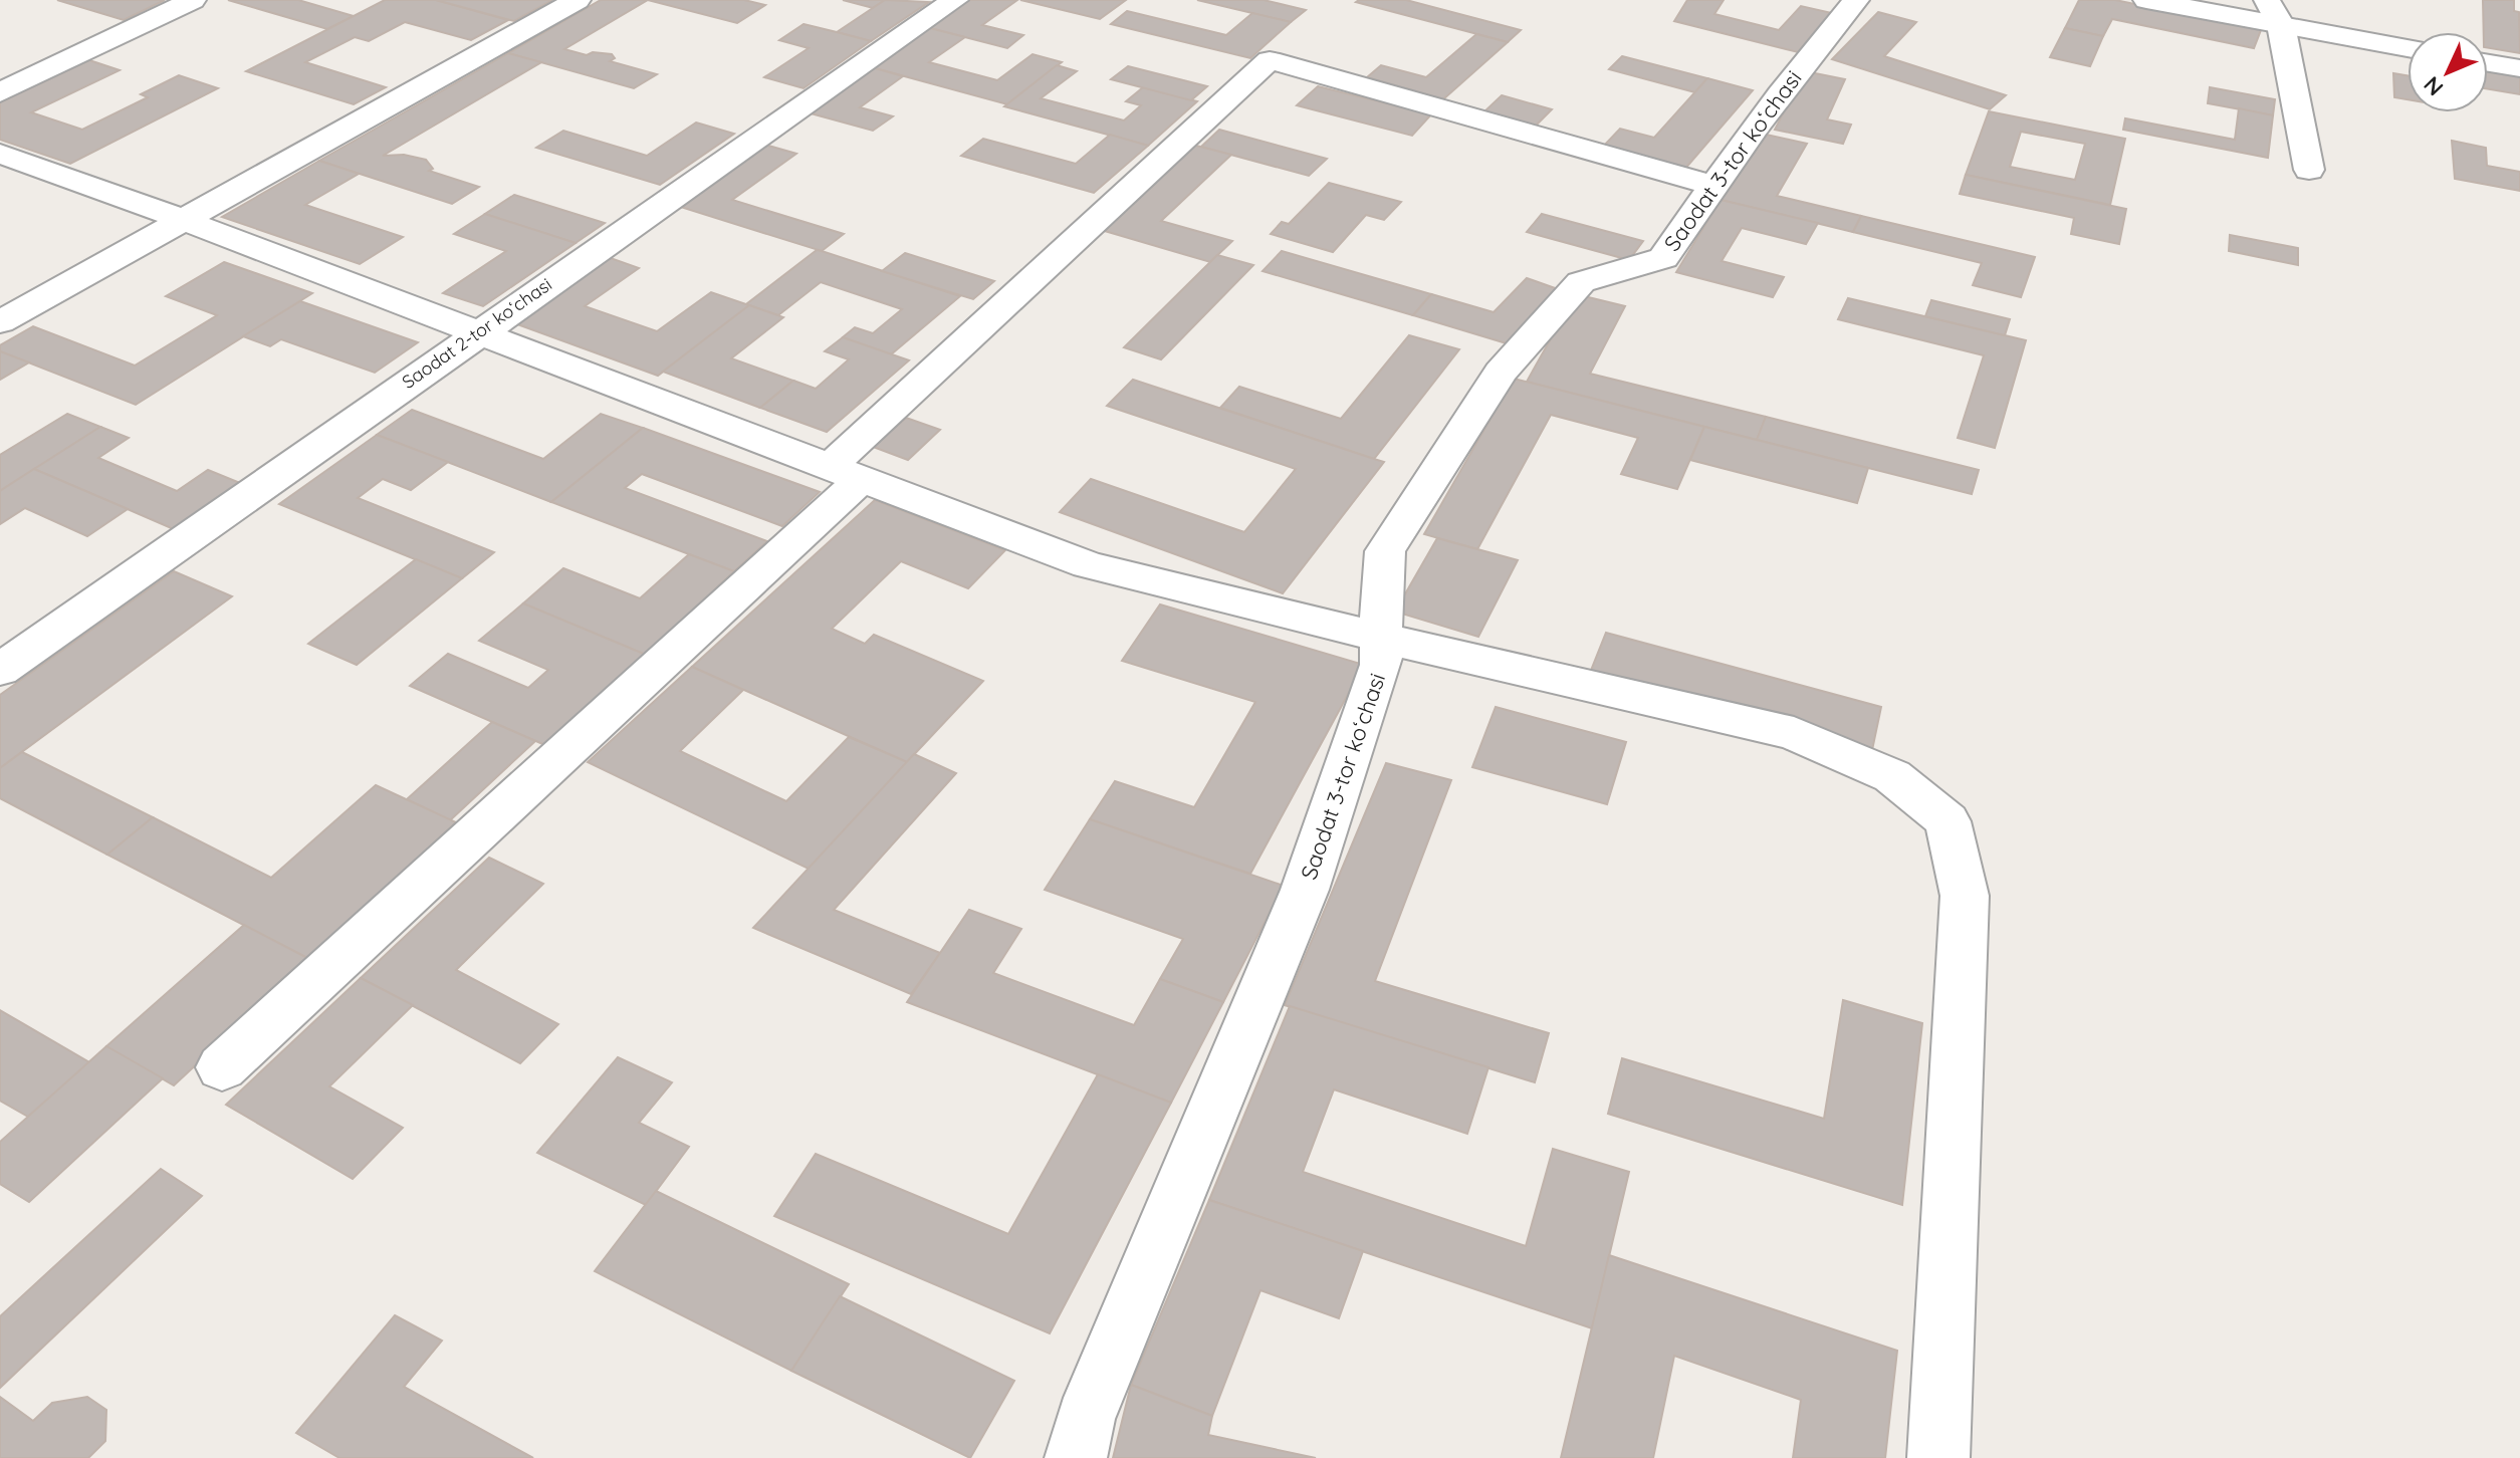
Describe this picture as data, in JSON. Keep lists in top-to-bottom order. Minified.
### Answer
{"streets":{"street":["Saodat 3-tor koʻchasi","Saodat 2-tor koʻchasi"]},"north":"bottom left"}
